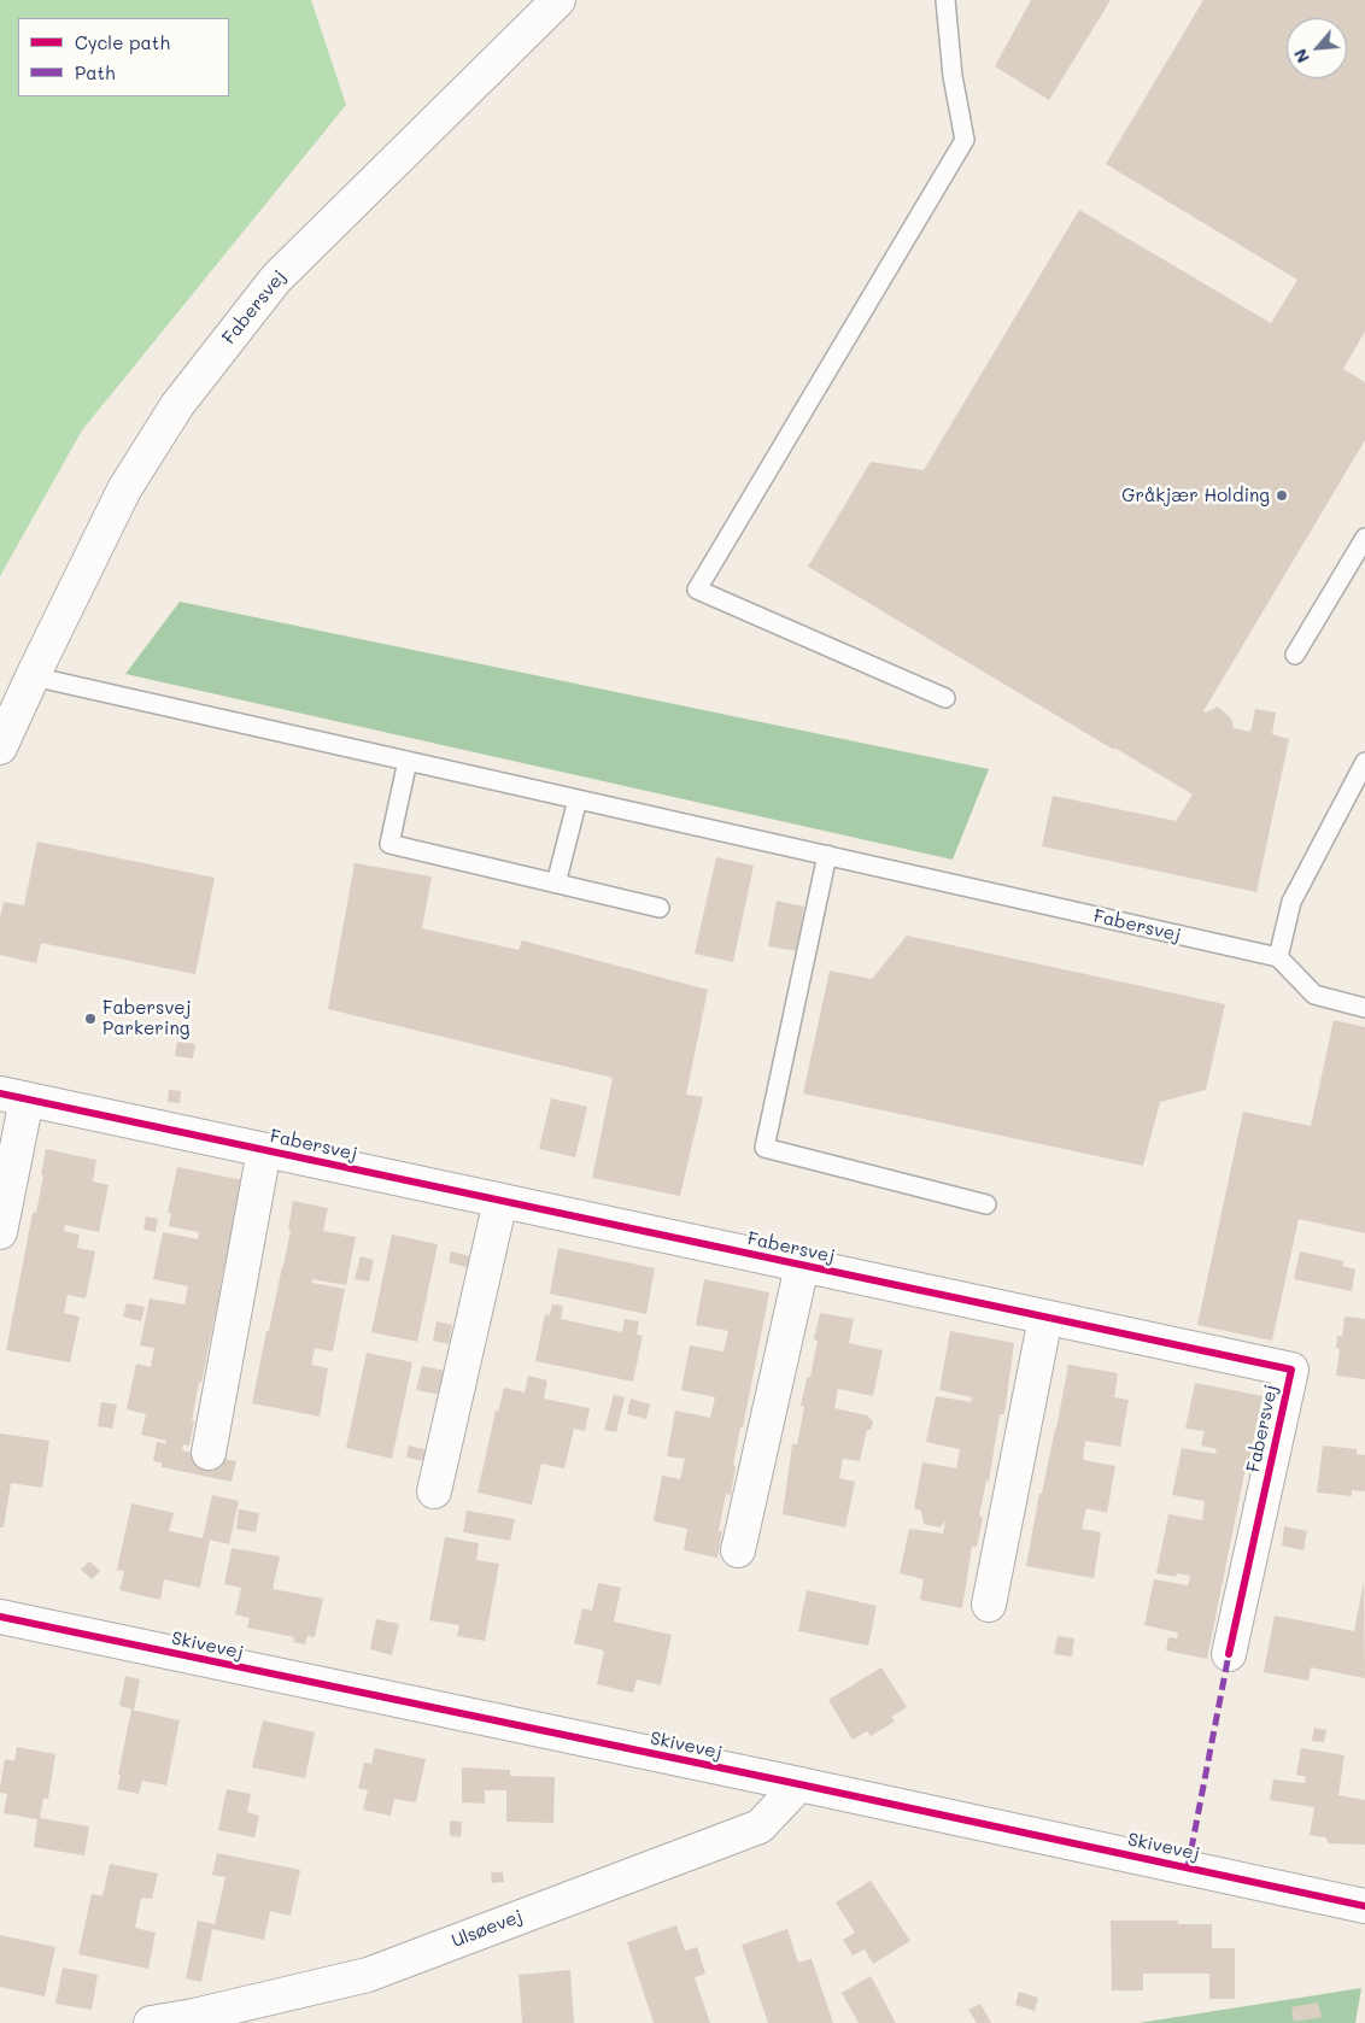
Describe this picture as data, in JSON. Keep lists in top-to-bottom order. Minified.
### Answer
{"streets":{"street":["Fabersvej","Skivevej","Ulsøevej"]},"crossings":[["Skivevej","Ulsøevej"]],"places":["Gråkjær Holding","Fabersvej Parkering"],"legend":["Cycle path","Path"],"north":"bottom left"}
